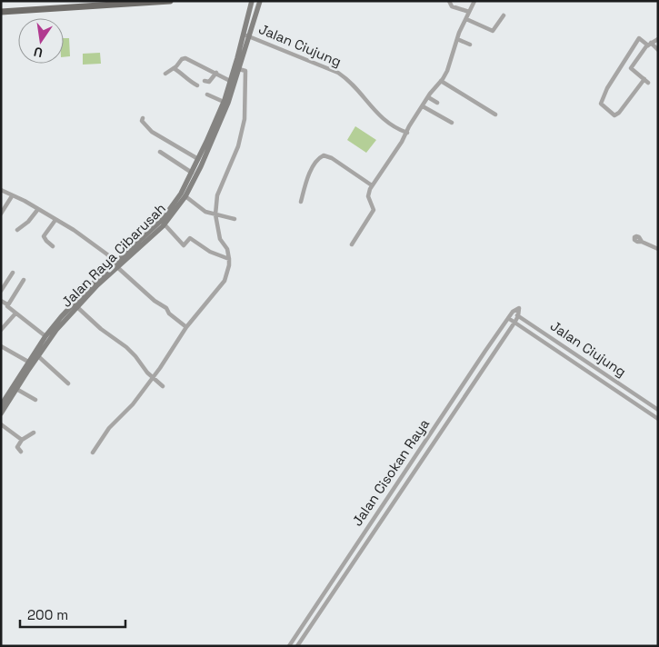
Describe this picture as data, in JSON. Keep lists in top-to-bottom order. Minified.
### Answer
{"streets":{"street":["Jalan Ciujung","Jalan Raya Cibarusah","Jalan Cisokan Raya"]},"crossings":[["Jalan Ciujung","Jalan Raya Cibarusah"],["Jalan Ciujung","Jalan Cisokan Raya"]],"scale_bar":"200 m","north":"bottom"}
